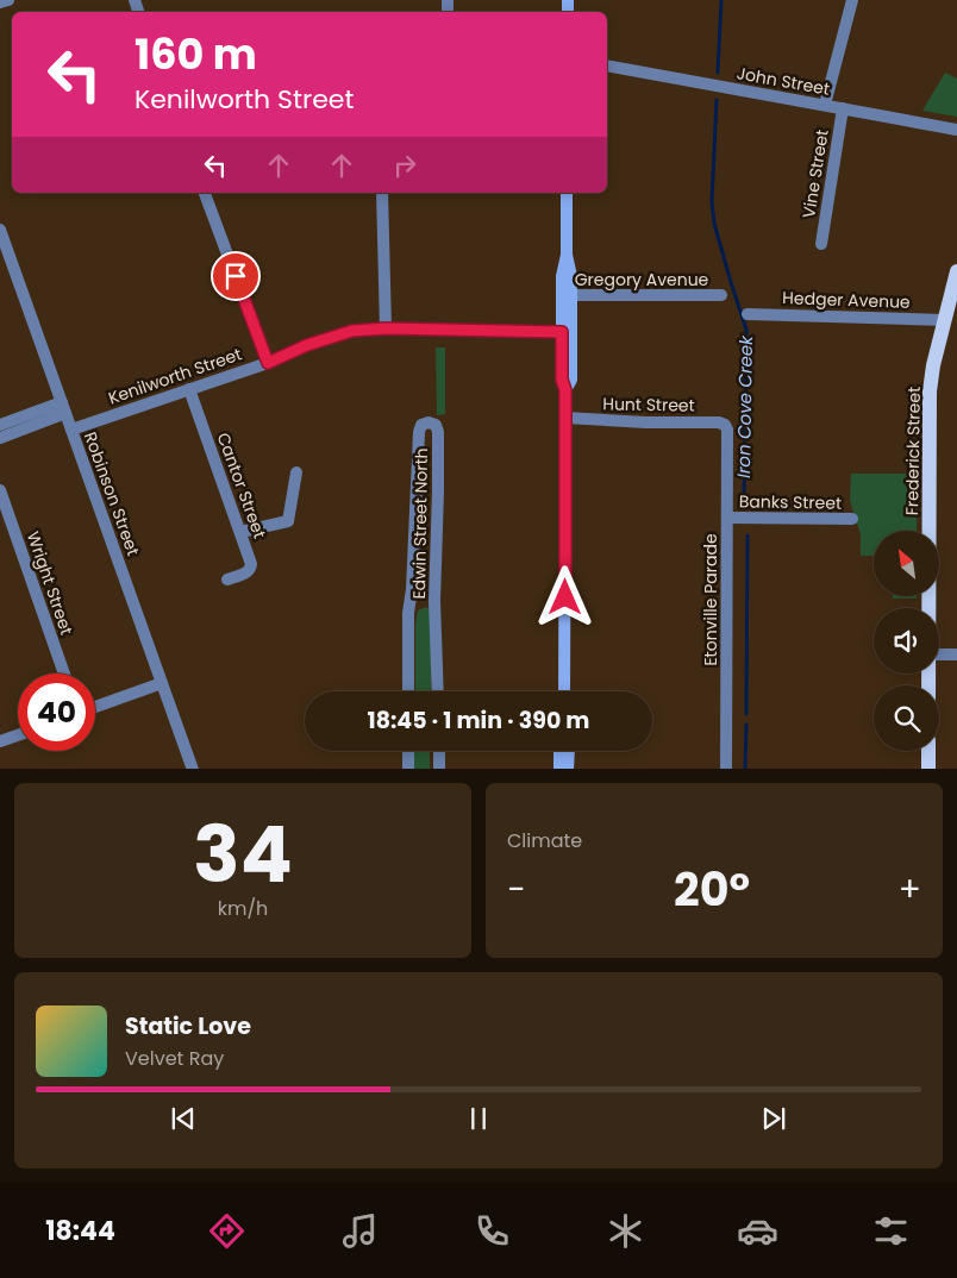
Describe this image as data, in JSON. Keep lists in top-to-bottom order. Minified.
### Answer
{"streets":{"main road":["Frederick Street"],"street":["John Street","Vine Street","Gregory Avenue","Hedger Avenue","Kenilworth Street","Hunt Street","Cantor Street","Robinson Street","Banks Street","Edwin Street North","Wright Street","Etonville Parade"]},"crossings":[["John Street","Vine Street"],["Hedger Avenue","Frederick Street"],["Kenilworth Street","Cantor Street"],["Kenilworth Street","Robinson Street"],["Hunt Street","Etonville Parade"],["Banks Street","Etonville Parade"]],"water":["Iron Cove Creek"],"north":"top left","page":{"turn":["160 m","Kenilworth Street"],"limit":"40","trip":"18:45 · 1 min · 390 m","tile":[["34","km/h"],"Climate"],"heat":["−","20°","+"],"song":["Static Love","Velvet Ray"],"tabs":"18:44"}}
